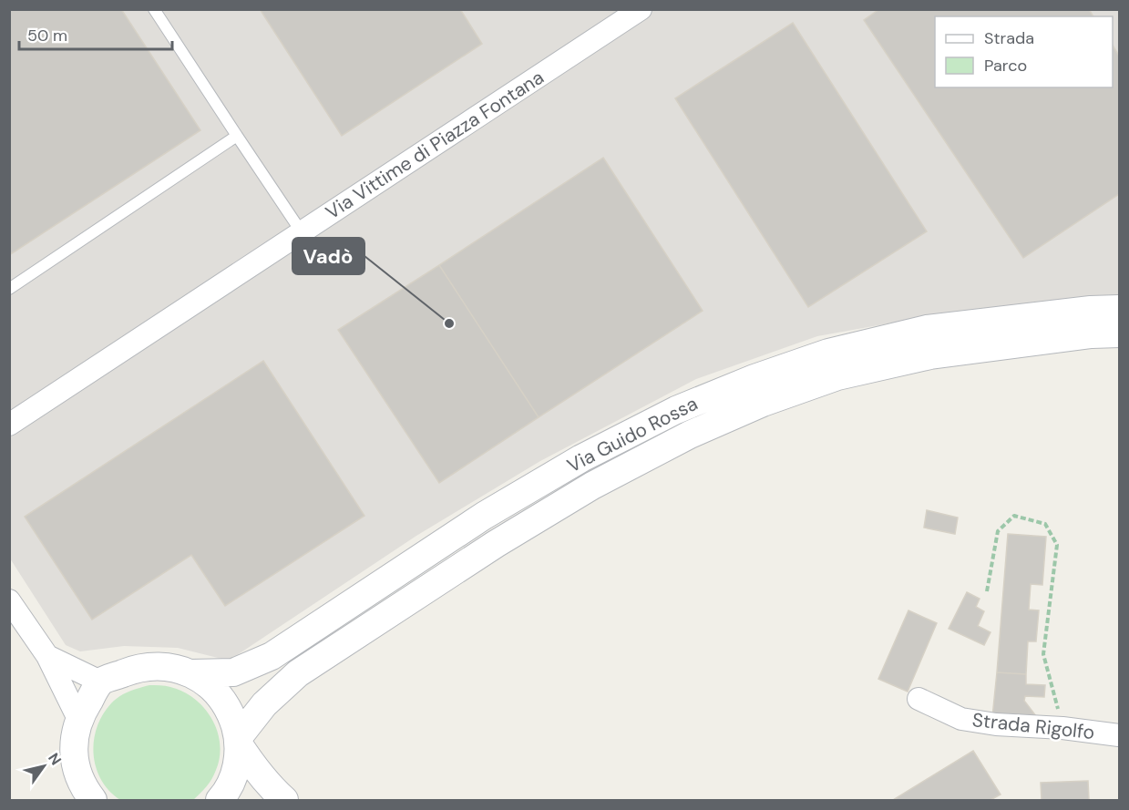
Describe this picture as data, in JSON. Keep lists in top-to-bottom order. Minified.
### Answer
{"streets":{"street":["Via Vittime di Piazza Fontana","Via Guido Rossa","Strada Rigolfo"]},"places":["Vadò"],"legend":["Strada","Parco"],"scale_bar":"50 m","north":"top right"}
